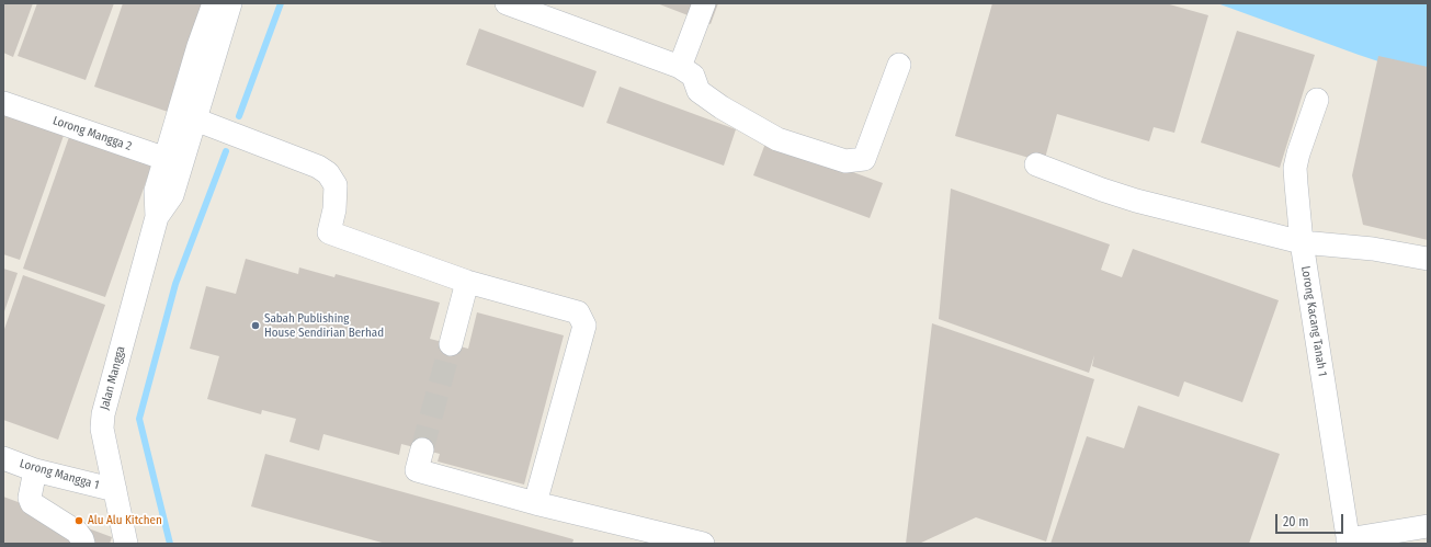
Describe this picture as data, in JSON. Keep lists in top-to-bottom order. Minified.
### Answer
{"streets":{"street":["Lorong Mangga 2","Lorong Kacang Tanah 1","Jalan Mangga","Lorong Mangga 1"]},"crossings":[["Lorong Mangga 2","Jalan Mangga"],["Jalan Mangga","Lorong Mangga 1"]],"places":["Sabah Publishing House Sendirian Berhad","Alu Alu Kitchen"],"scale_bar":"20 m"}
